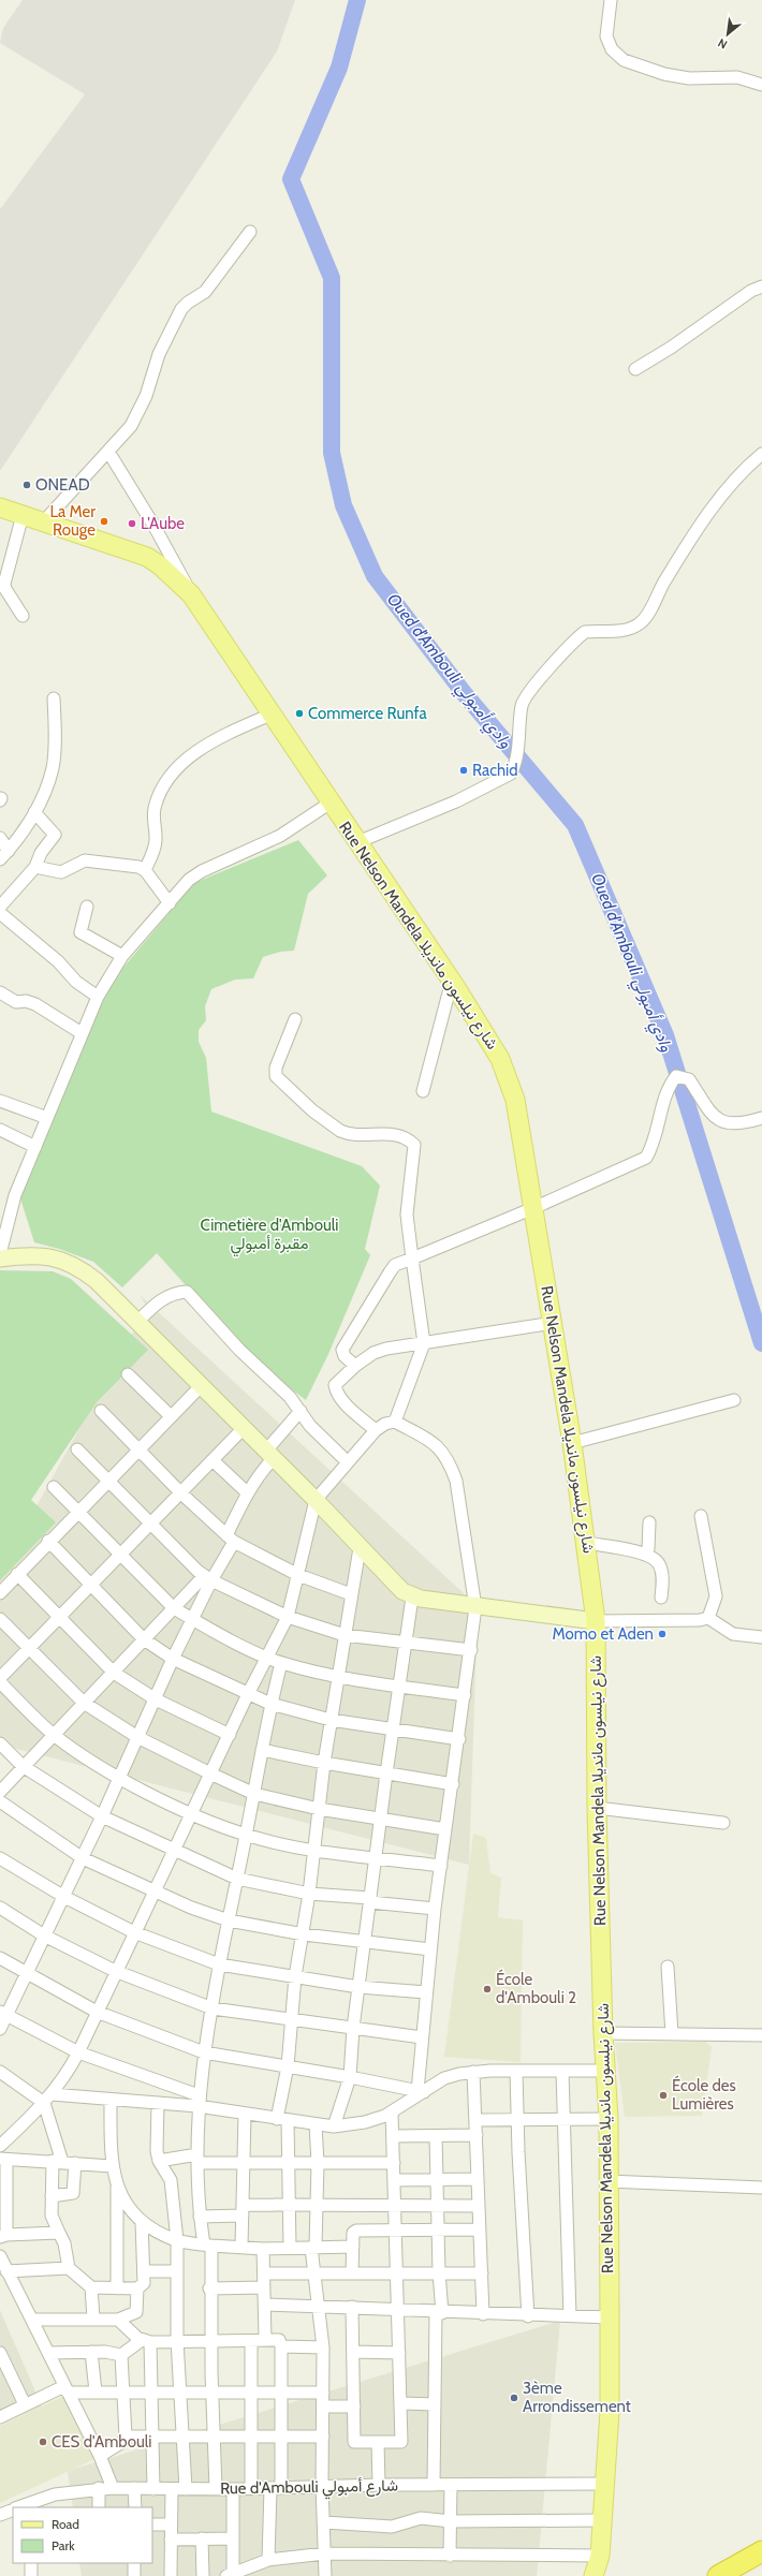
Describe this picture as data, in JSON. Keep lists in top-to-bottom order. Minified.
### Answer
{"streets":{"main road":["Rue Nelson Mandela شارع نيلسون مانديلا"],"street":["Rue d'Ambouli شارع أمبولي"]},"crossings":[["Rue Nelson Mandela شارع نيلسون مانديلا","Rue d'Ambouli شارع أمبولي"]],"water":["Oued d'Ambouli وادي أمبولي"],"parks":["Cimetière d'Ambouli مقبرة أمبولي"],"places":["ONEAD","La Mer Rouge","L'Aube","Commerce Runfa","Rachid","Momo et Aden","École d'Ambouli 2","École des Lumières","3ème Arrondissement","CES d'Ambouli"],"legend":["Road","Park"],"north":"bottom left"}
